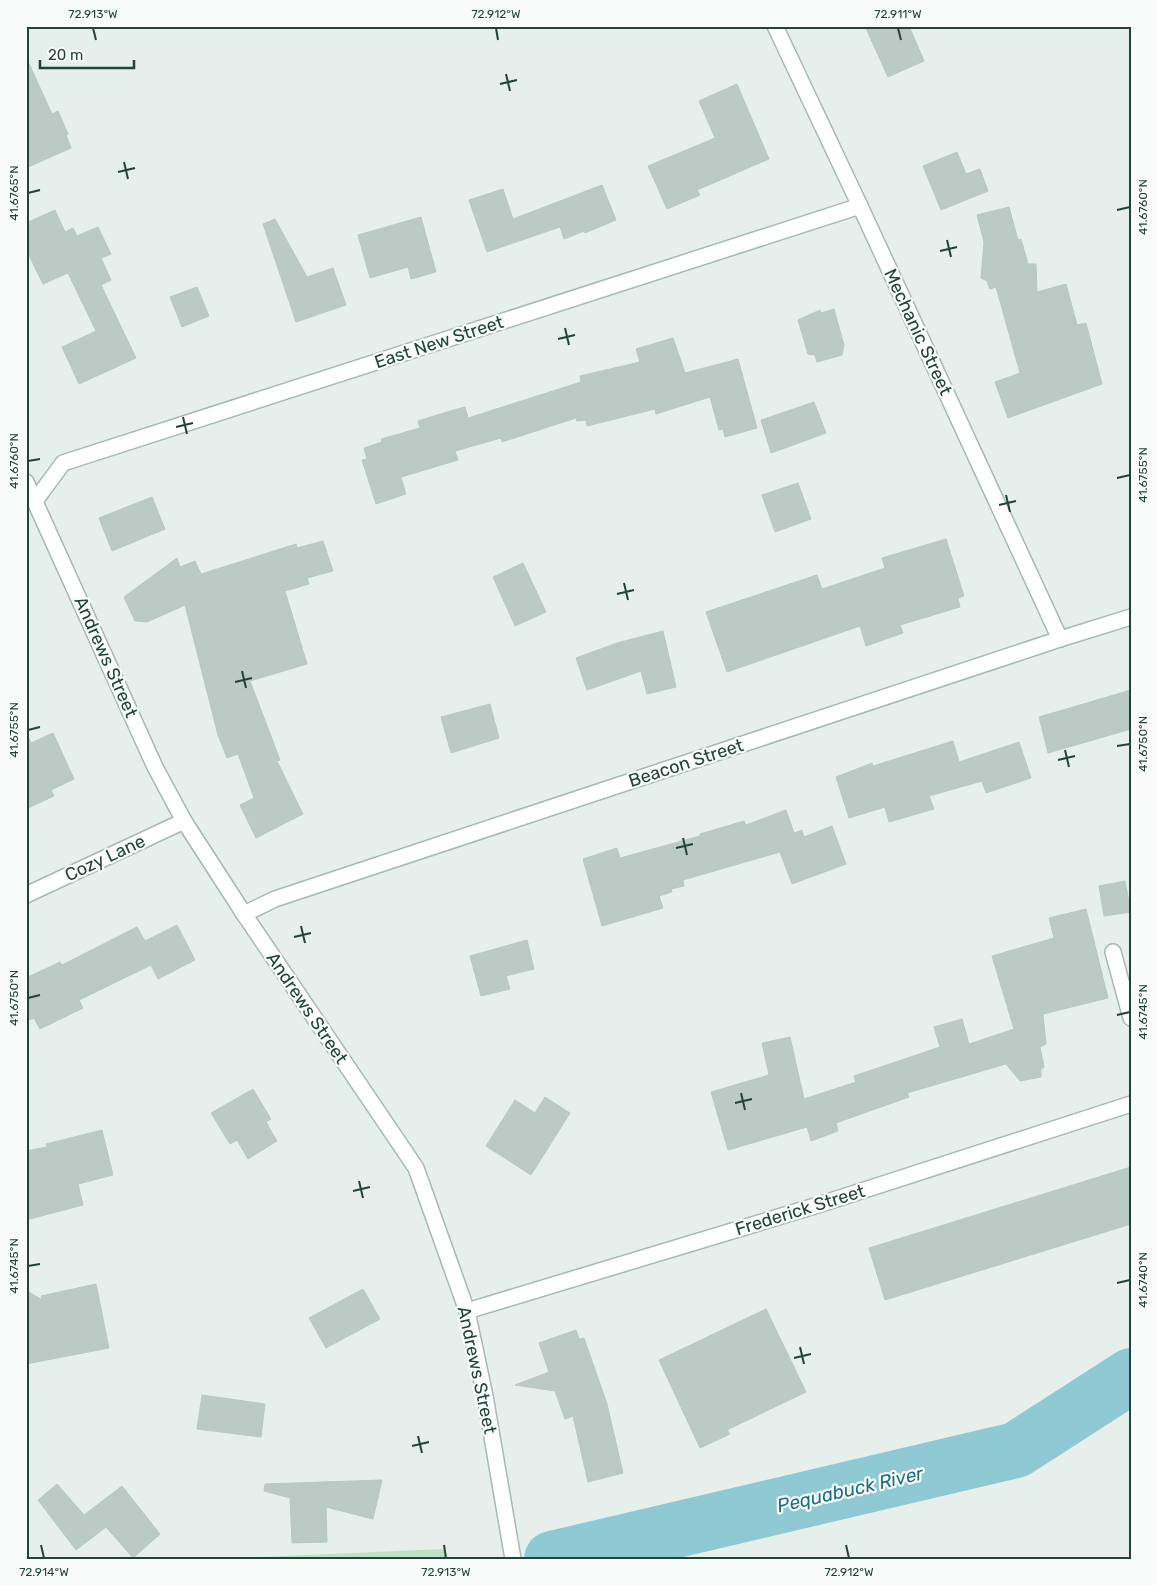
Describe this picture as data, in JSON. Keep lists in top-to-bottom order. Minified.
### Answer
{"streets":{"street":["Mechanic Street","East New Street","Andrews Street","Beacon Street","Cozy Lane","Frederick Street"]},"crossings":[["Mechanic Street","East New Street"],["Mechanic Street","Beacon Street"],["East New Street","Andrews Street"],["Andrews Street","Beacon Street"],["Andrews Street","Cozy Lane"],["Andrews Street","Frederick Street"]],"water":["Pequabuck River"],"scale_bar":"20 m","coordinates":["72.913°W","72.912°W","72.911°W","41.6765°N","41.6760°N","41.6755°N","41.6750°N","41.6745°N","41.6740°N","72.914°W"]}
